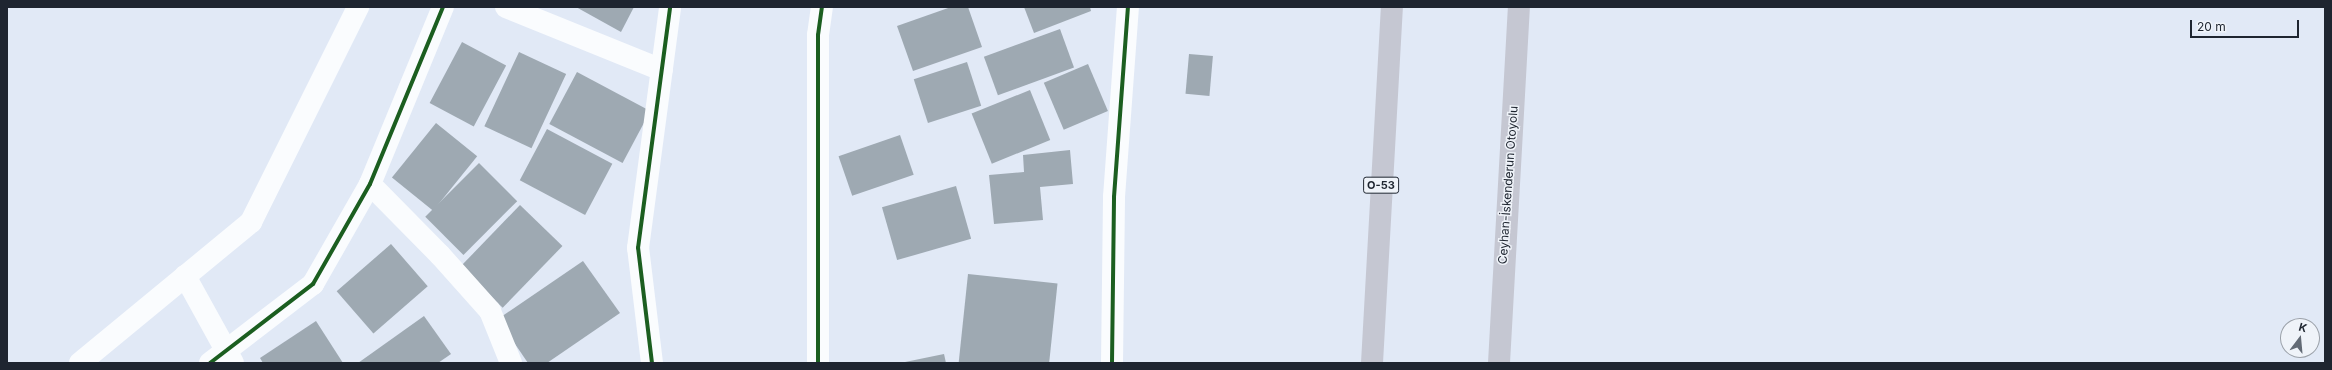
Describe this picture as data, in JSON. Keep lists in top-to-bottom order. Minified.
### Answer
{"streets":{"highway":["O-53","Ceyhan-İskenderun Otoyolu"]},"scale_bar":"20 m","north":"top"}
